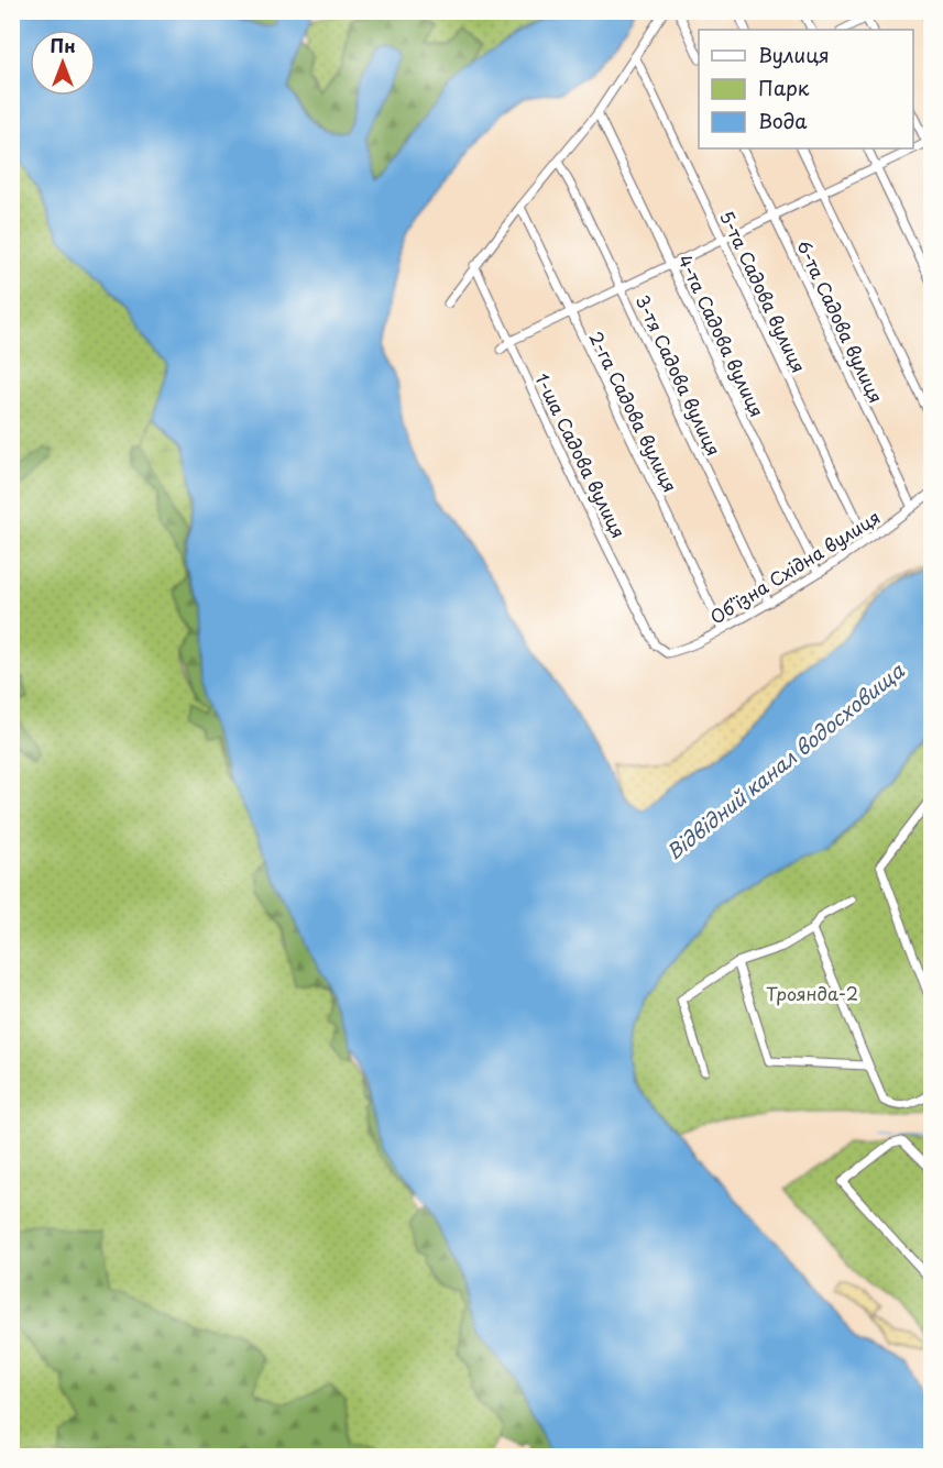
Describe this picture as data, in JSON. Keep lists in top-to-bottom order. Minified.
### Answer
{"streets":{"street":["5-та Садова вулиця","6-та Садова вулиця","4-та Садова вулиця","3-тя Садова вулиця","2-га Садова вулиця","1-ша Садова вулиця","Обʼїзна Східна вулиця"]},"crossings":[["5-та Садова вулиця","Обʼїзна Східна вулиця"],["6-та Садова вулиця","Обʼїзна Східна вулиця"],["4-та Садова вулиця","Обʼїзна Східна вулиця"],["3-тя Садова вулиця","Обʼїзна Східна вулиця"],["2-га Садова вулиця","Обʼїзна Східна вулиця"],["1-ша Садова вулиця","Обʼїзна Східна вулиця"]],"water":["Відвідний канал водосховища"],"parks":["Троянда-2"],"legend":["Вулиця","Парк","Вода"],"north":"top"}
